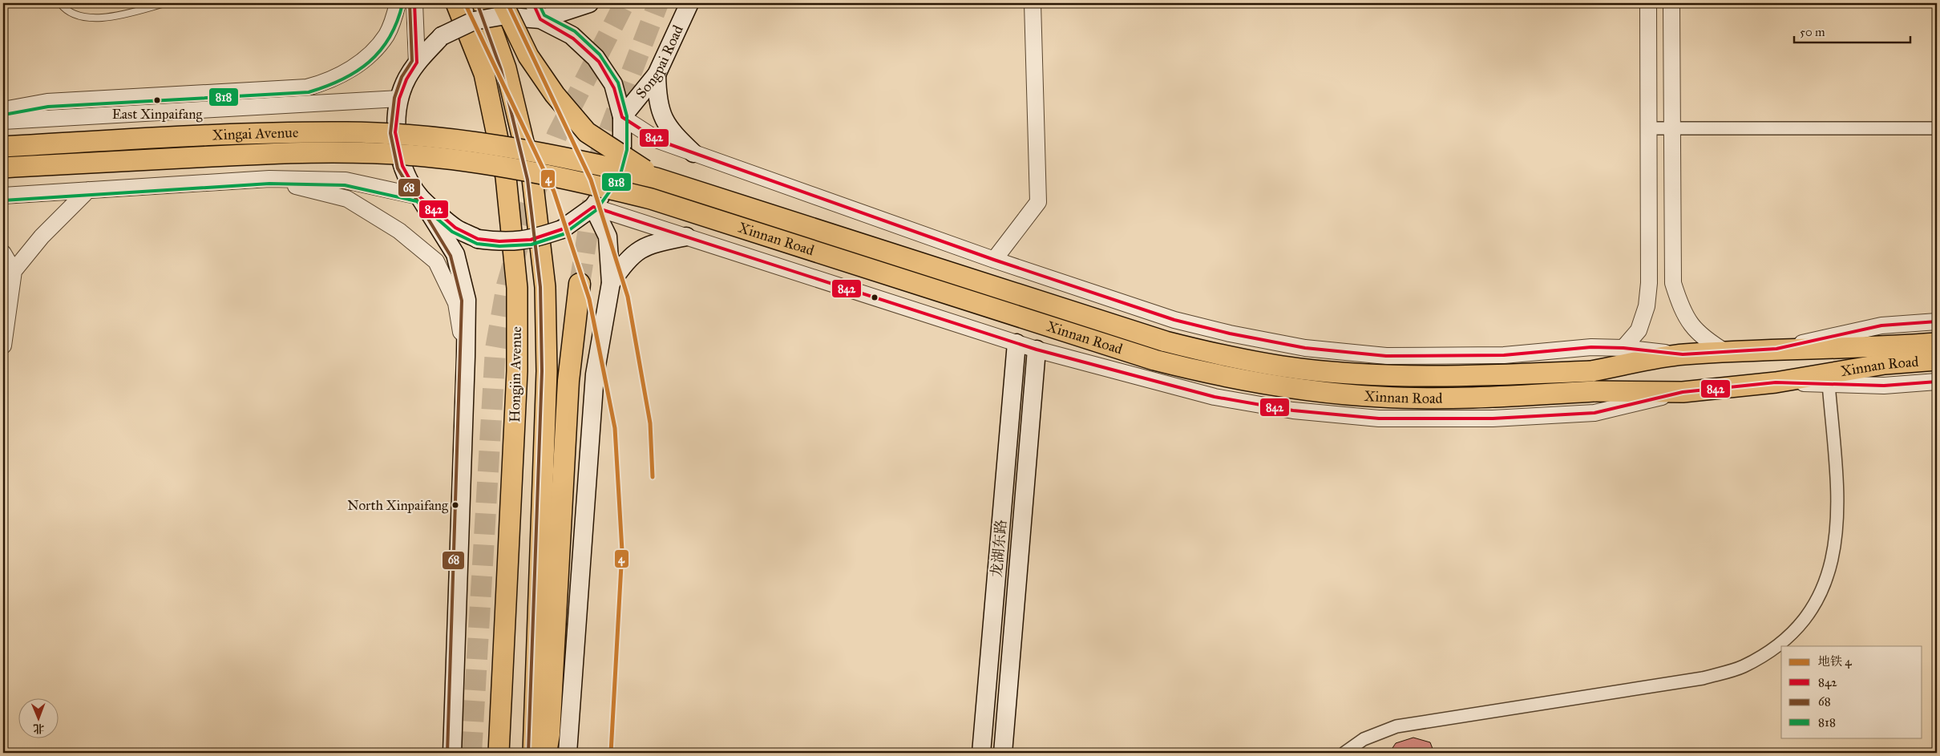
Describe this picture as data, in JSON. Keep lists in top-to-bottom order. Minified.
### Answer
{"streets":{"main road":["Songpai Road","Xingai Avenue","Xinnan Road","Hongjin Avenue","龙湖东路"]},"crossings":[["Songpai Road","Xinnan Road"],["Xingai Avenue","Xinnan Road"],["Xinnan Road","龙湖东路"]],"places":["East Xinpaifang","North Xinpaifang"],"lines":["metro line 4","transit line 842","transit line 68","transit line 818"],"legend":["地铁 4","842","68","818"],"scale_bar":"50 m","north":"bottom"}
